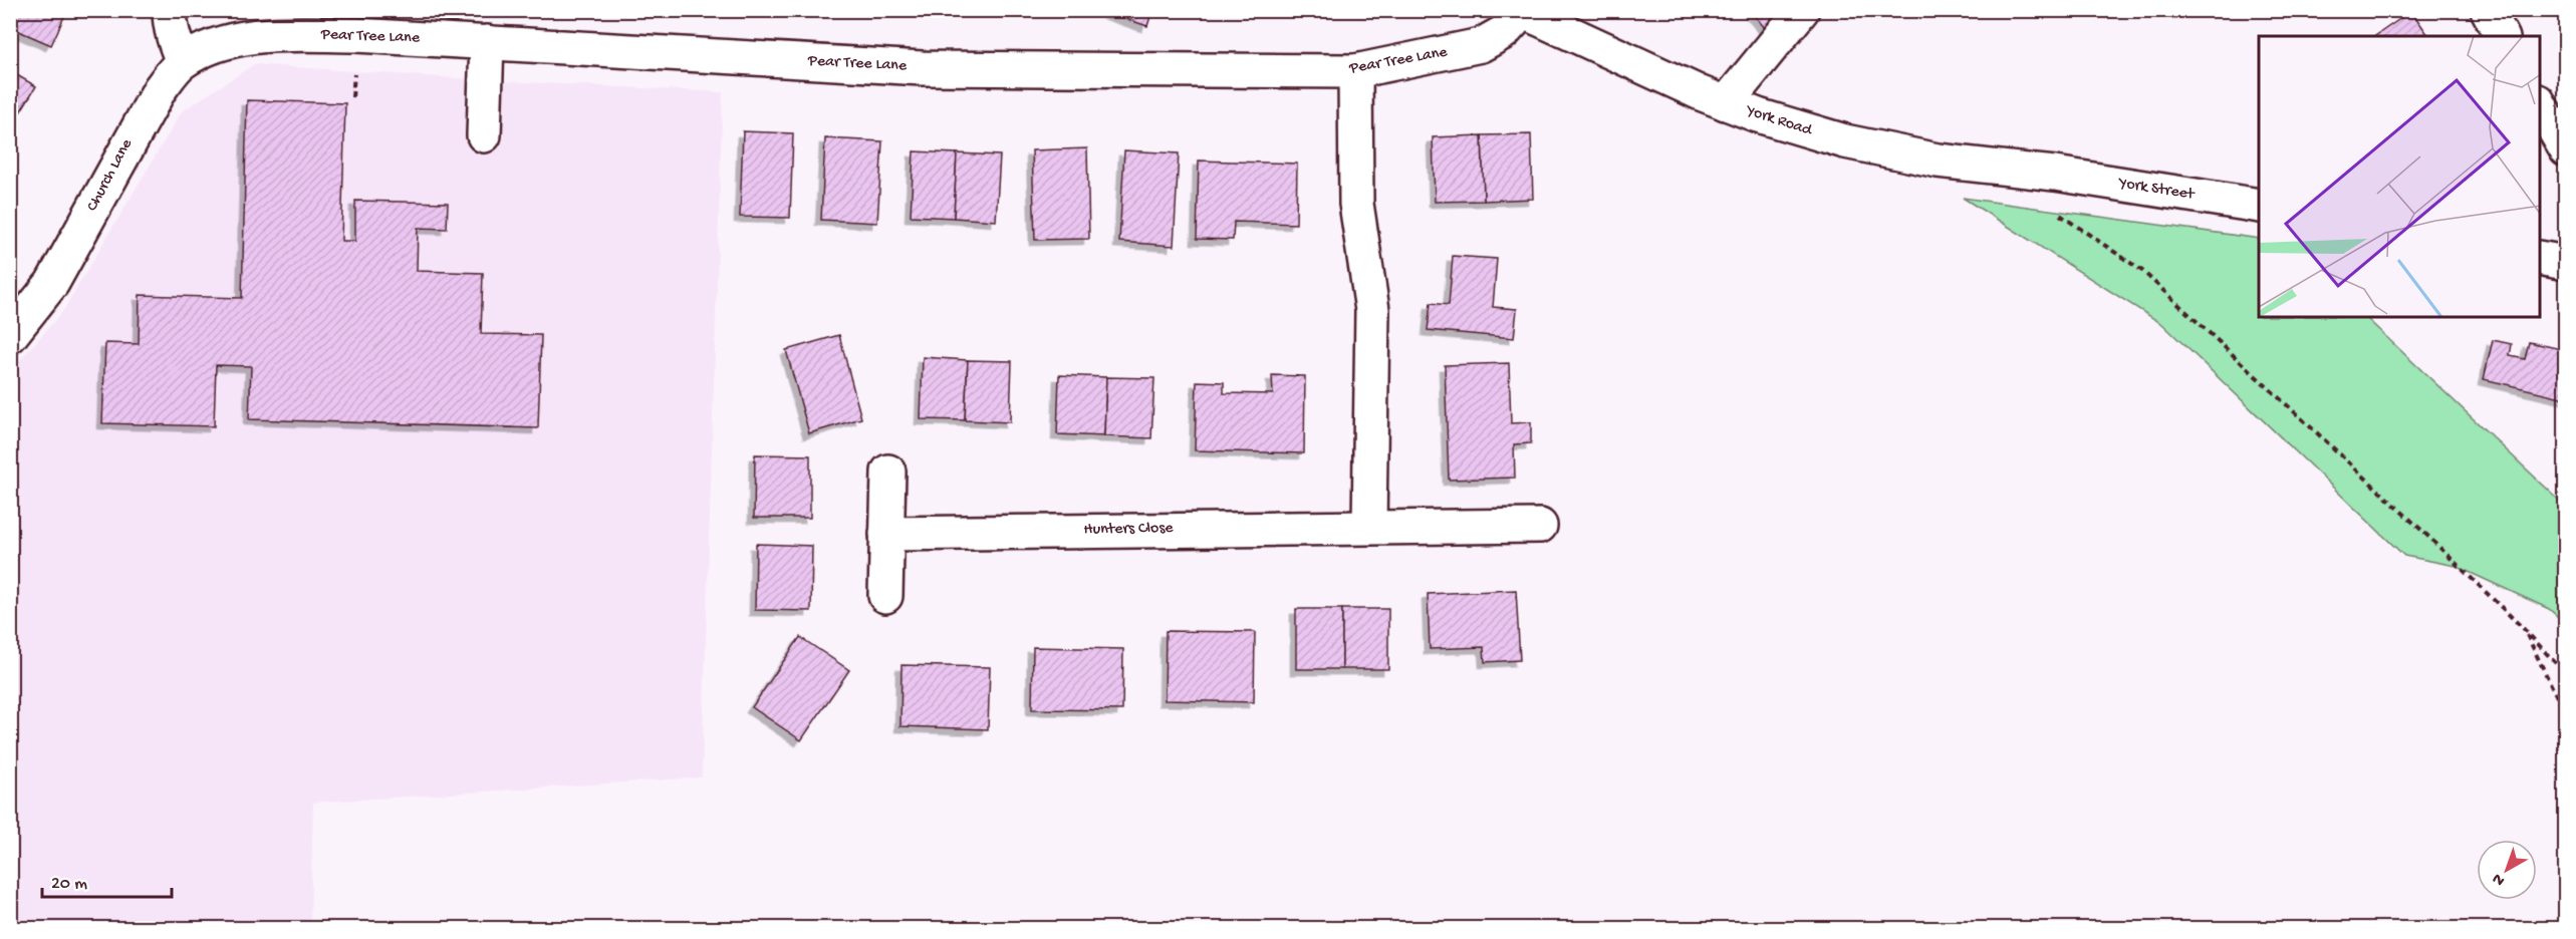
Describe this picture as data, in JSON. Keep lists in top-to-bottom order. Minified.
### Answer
{"streets":{"street":["Pear Tree Lane","York Road","Church Lane","York Street","Hunters Close"]},"crossings":[["Pear Tree Lane","York Road"],["Pear Tree Lane","Church Lane"],["York Road","York Street"]],"scale_bar":"20 m","north":"bottom left"}
